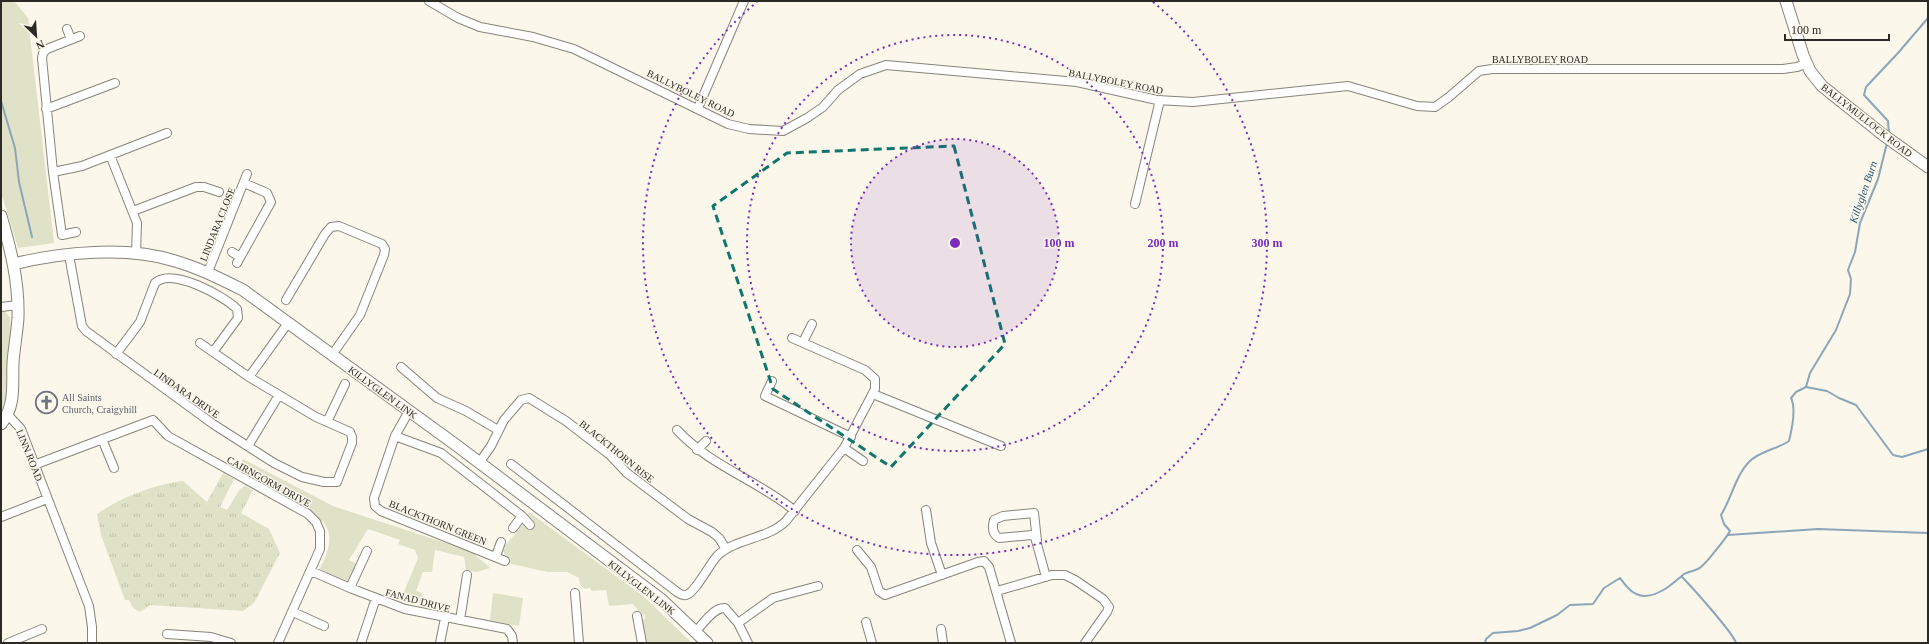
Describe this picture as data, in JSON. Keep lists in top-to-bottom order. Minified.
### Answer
{"streets":{"street":["BALLYBOLEY ROAD","BALLYMULLOCK ROAD","LINDARA CLOSE","KILLYGLEN LINK","LINDARA DRIVE","BLACKTHORN RISE","LINN ROAD","CAIRNGORM DRIVE","BLACKTHORN GREEN","FANAD DRIVE"]},"crossings":[["BALLYBOLEY ROAD","BALLYMULLOCK ROAD"],["LINDARA CLOSE","KILLYGLEN LINK"],["KILLYGLEN LINK","LINDARA DRIVE"],["KILLYGLEN LINK","BLACKTHORN RISE"],["KILLYGLEN LINK","LINN ROAD"],["KILLYGLEN LINK","BLACKTHORN GREEN"],["CAIRNGORM DRIVE","FANAD DRIVE"]],"water":["Killyglen Burn"],"places":{"church":["All Saints Church, Craigyhill"]},"scale_bar":"100 m","north":"bottom right","rings":["100 m","200 m","300 m"]}
